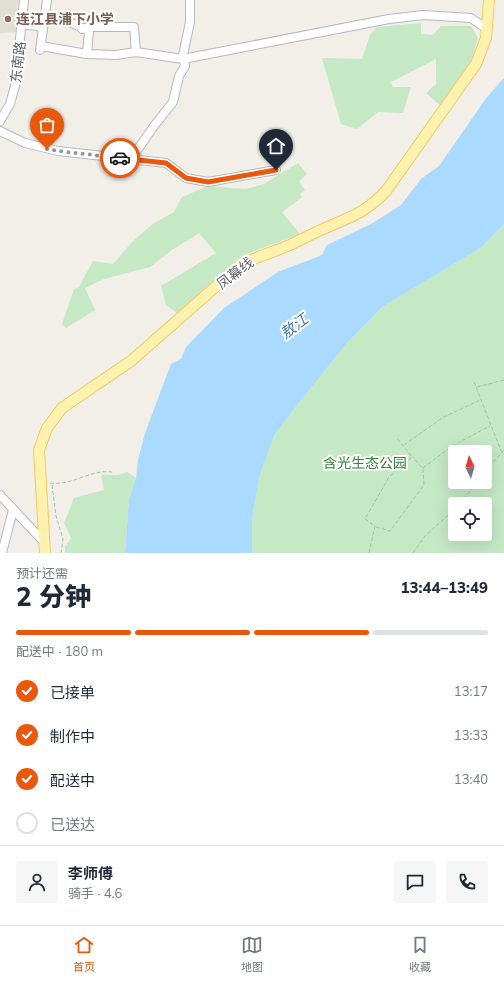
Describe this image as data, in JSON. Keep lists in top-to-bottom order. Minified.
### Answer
{"streets":{"main road":["凤幕线"],"street":["东南路"]},"water":["敖江"],"parks":["含光生态公园"],"places":["连江县浦下小学"],"north":"top","page":{"heading":["2 分钟","预计还需","13:44–13:49"],"panel":["李师傅","骑手 · 4.6"],"bar":"配送中 · 180 m","list":[["已接单","13:17"],["制作中","13:33"],["配送中","13:40"],"已送达"],"tabs":["首页","地图","收藏"]}}
